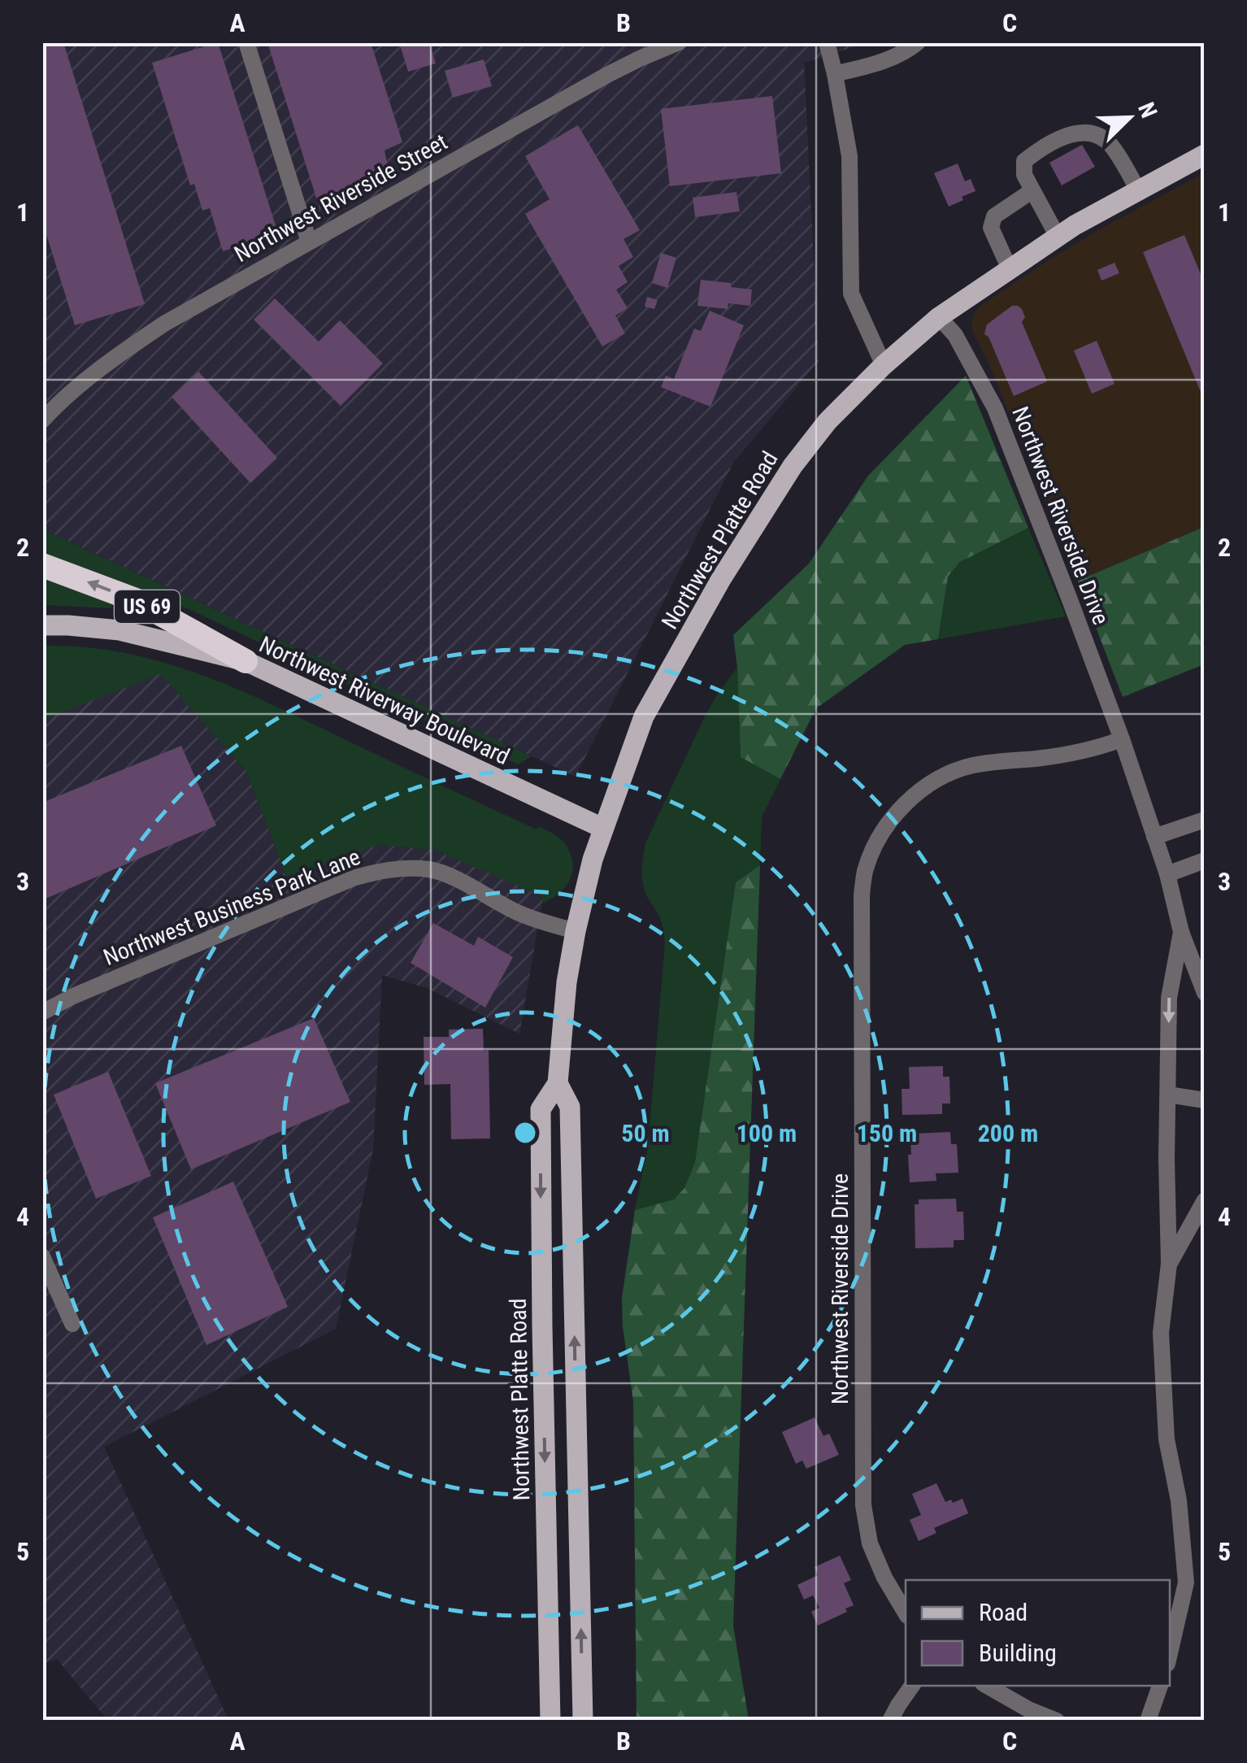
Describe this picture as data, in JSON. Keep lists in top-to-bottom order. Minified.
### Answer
{"streets":{"highway":["US 69"],"main road":["Northwest Platte Road","Northwest Riverway Boulevard"],"street":["Northwest Riverside Street","Northwest Riverside Drive","Northwest Business Park Lane"]},"crossings":[["Northwest Riverside Drive","Northwest Platte Road"],["Northwest Platte Road","Northwest Riverway Boulevard"],["Northwest Platte Road","Northwest Business Park Lane"],["US 69","Northwest Riverway Boulevard"]],"legend":["Road","Building"],"north":"top right","grid":{"columns":["A","B","C"],"rows":["1","2","3","4","5"]},"rings":["50 m","100 m","150 m","200 m"]}
